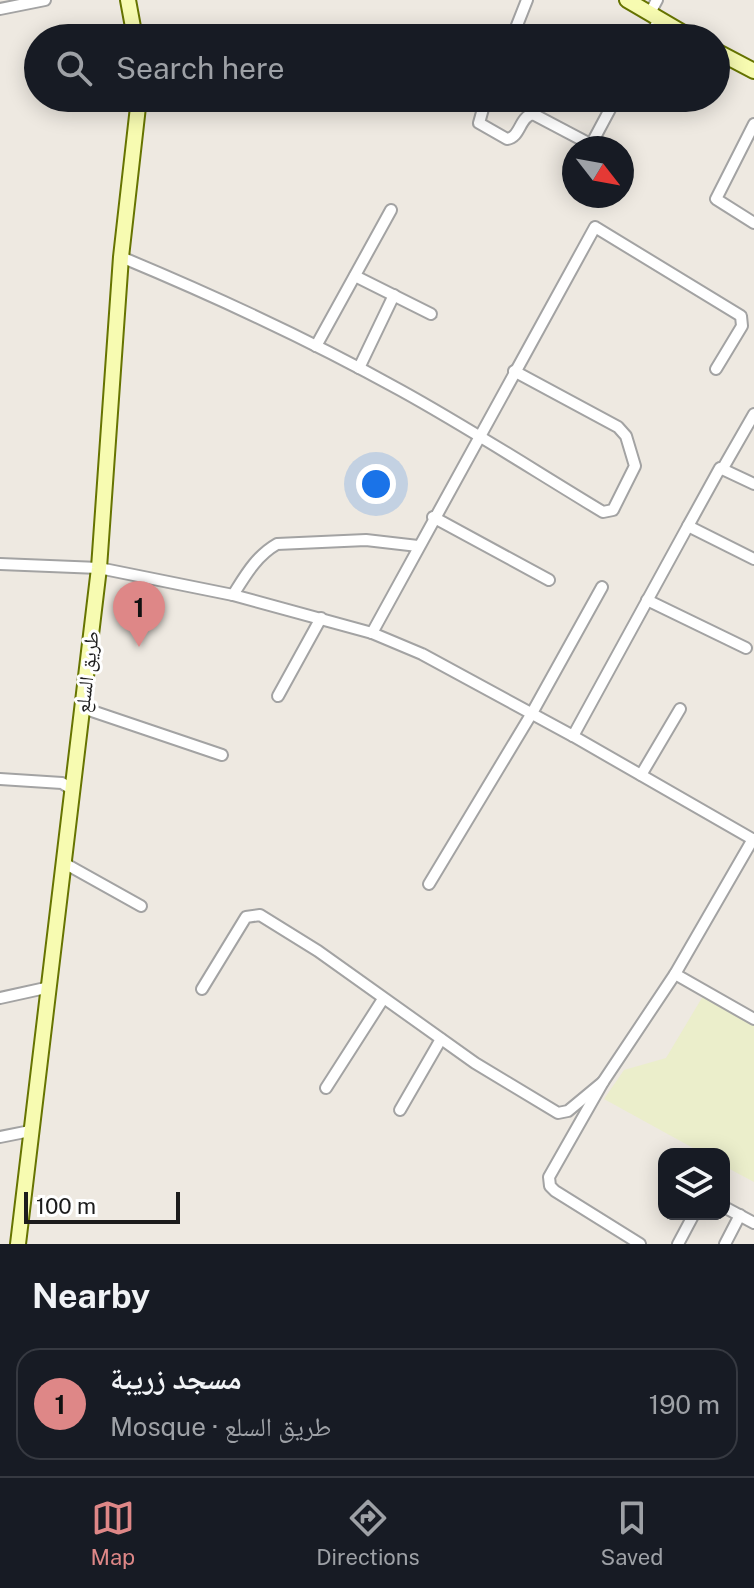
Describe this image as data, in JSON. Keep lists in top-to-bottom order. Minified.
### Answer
{"streets":{"street":["طريق السلع"]},"scale_bar":"100 m","north":"bottom right","page":{"search":"Search here","pins":"1","scale":"100 m","heading":"Nearby","list":[{"mark":"1","name":"مسجد زريبة","note":"Mosque · طريق السلع","value":"190 m"}],"nav":["Map","Directions","Saved"]}}
